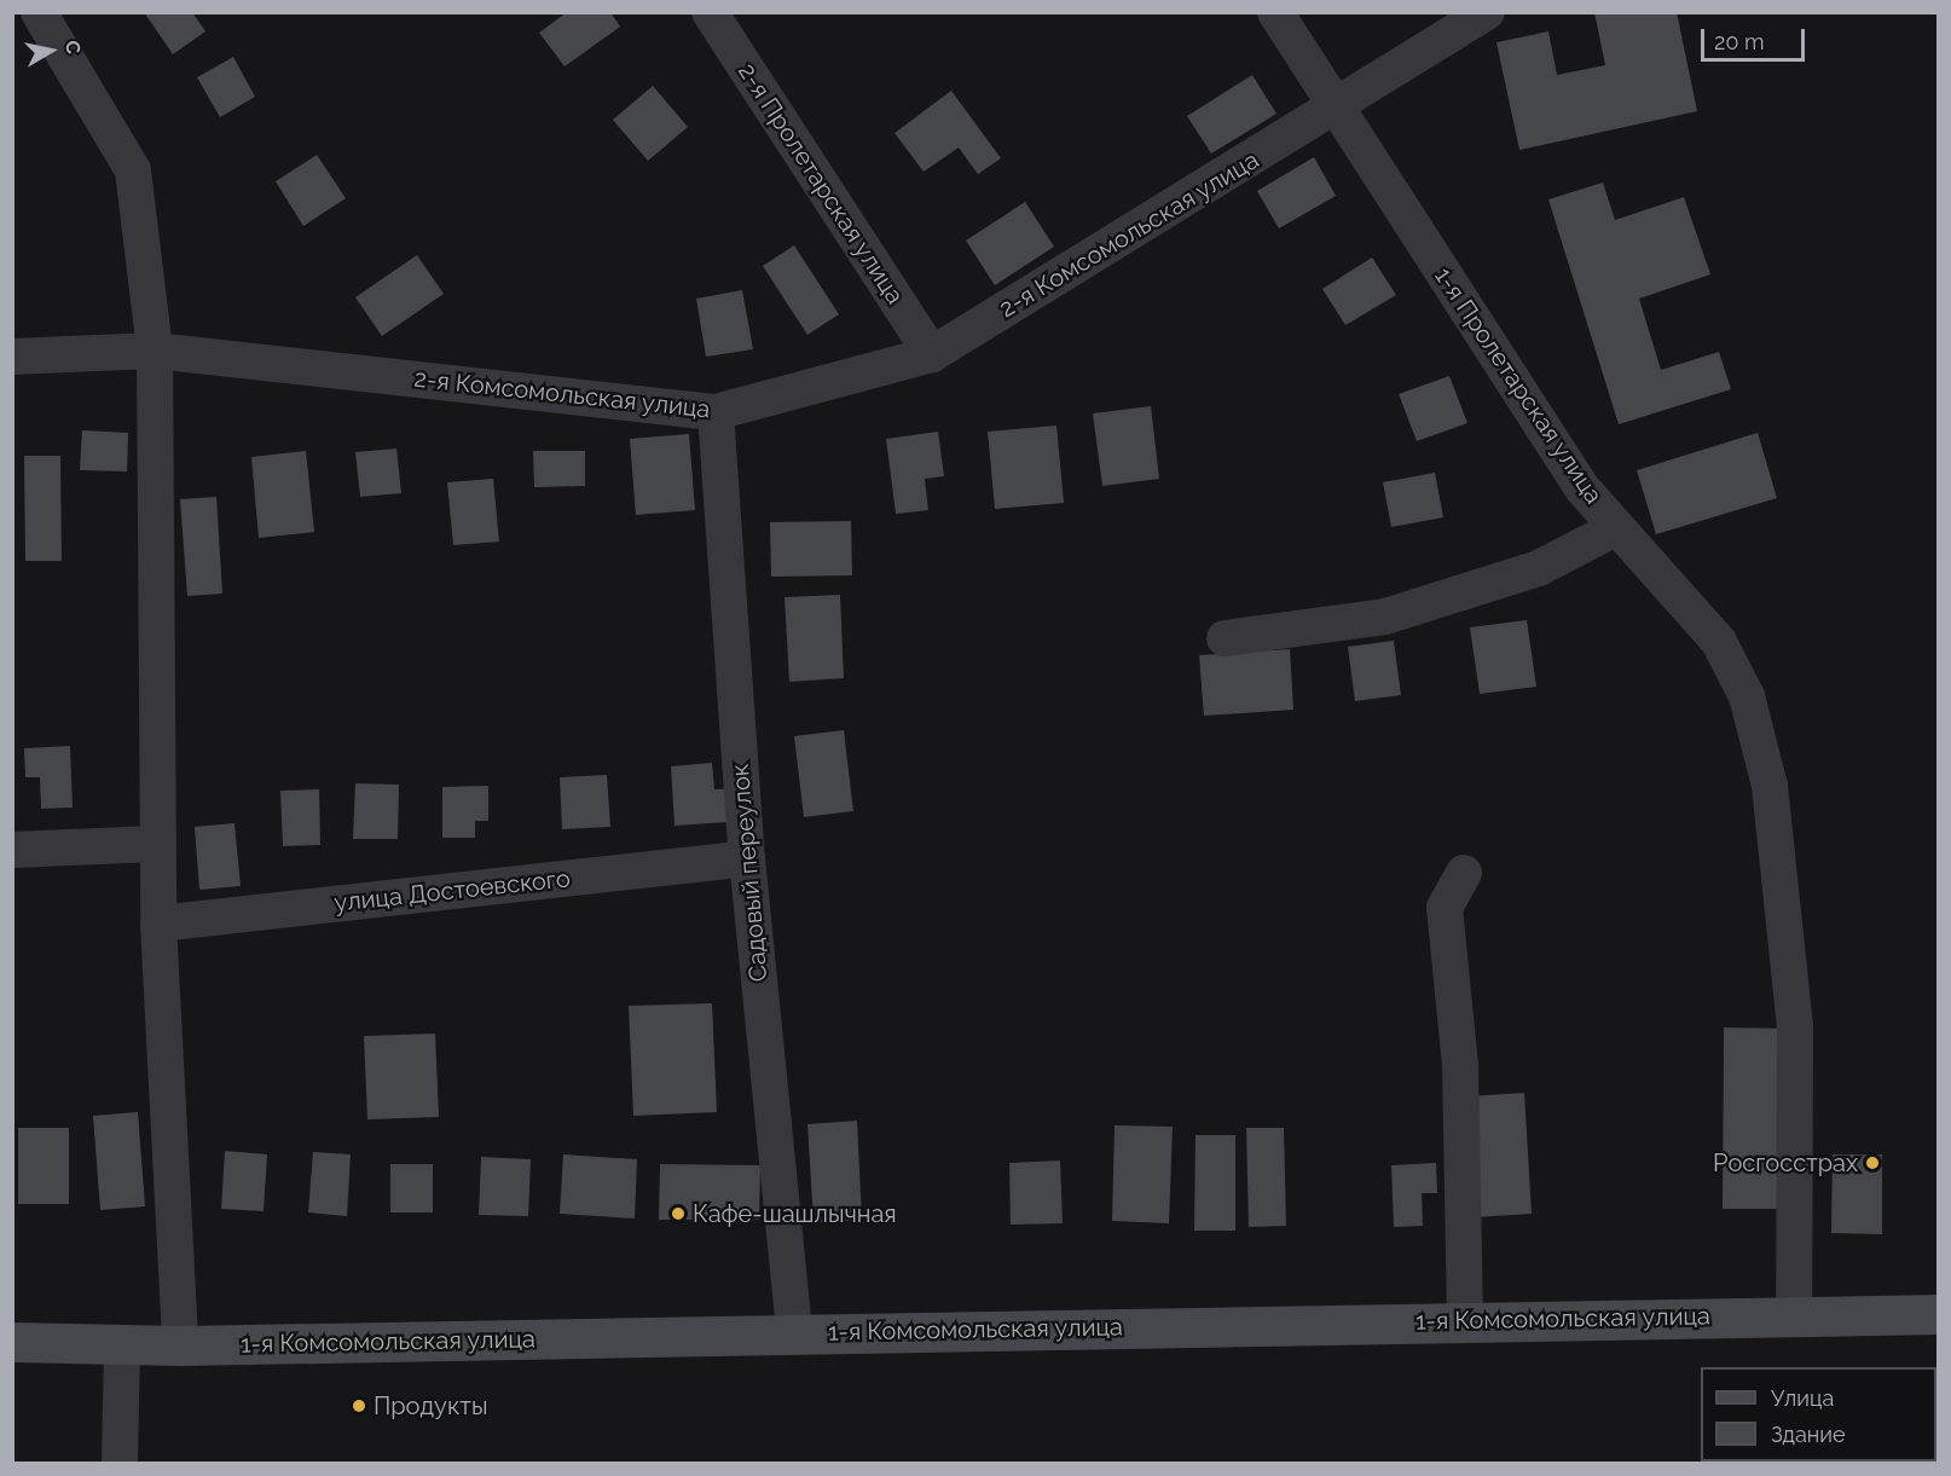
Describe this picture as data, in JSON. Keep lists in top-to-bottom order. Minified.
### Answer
{"streets":{"main road":["1-я Комсомольская улица"],"street":["2-я Пролетарская улица","2-я Комсомольская улица","1-я Пролетарская улица","Садовый переулок","улица Достоевского"]},"crossings":[["2-я Пролетарская улица","2-я Комсомольская улица"],["2-я Комсомольская улица","1-я Пролетарская улица"],["2-я Комсомольская улица","Садовый переулок"],["1-я Пролетарская улица","1-я Комсомольская улица"],["Садовый переулок","улица Достоевского"],["Садовый переулок","1-я Комсомольская улица"]],"places":["Росгосстрах","Кафе-шашлычная","Продукты"],"legend":["Улица","Здание"],"scale_bar":"20 m","north":"right"}
